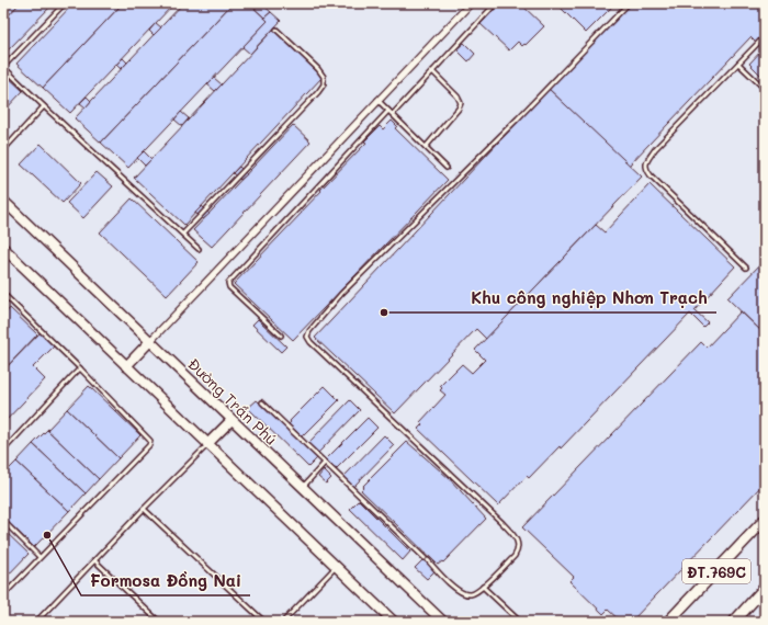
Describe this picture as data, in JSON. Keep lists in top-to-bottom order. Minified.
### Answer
{"streets":{"main road":["Đường Trần Phú","ĐT.769C"]},"places":["Khu công nghiệp Nhơn Trạch","Formosa Đồng Nai"]}
